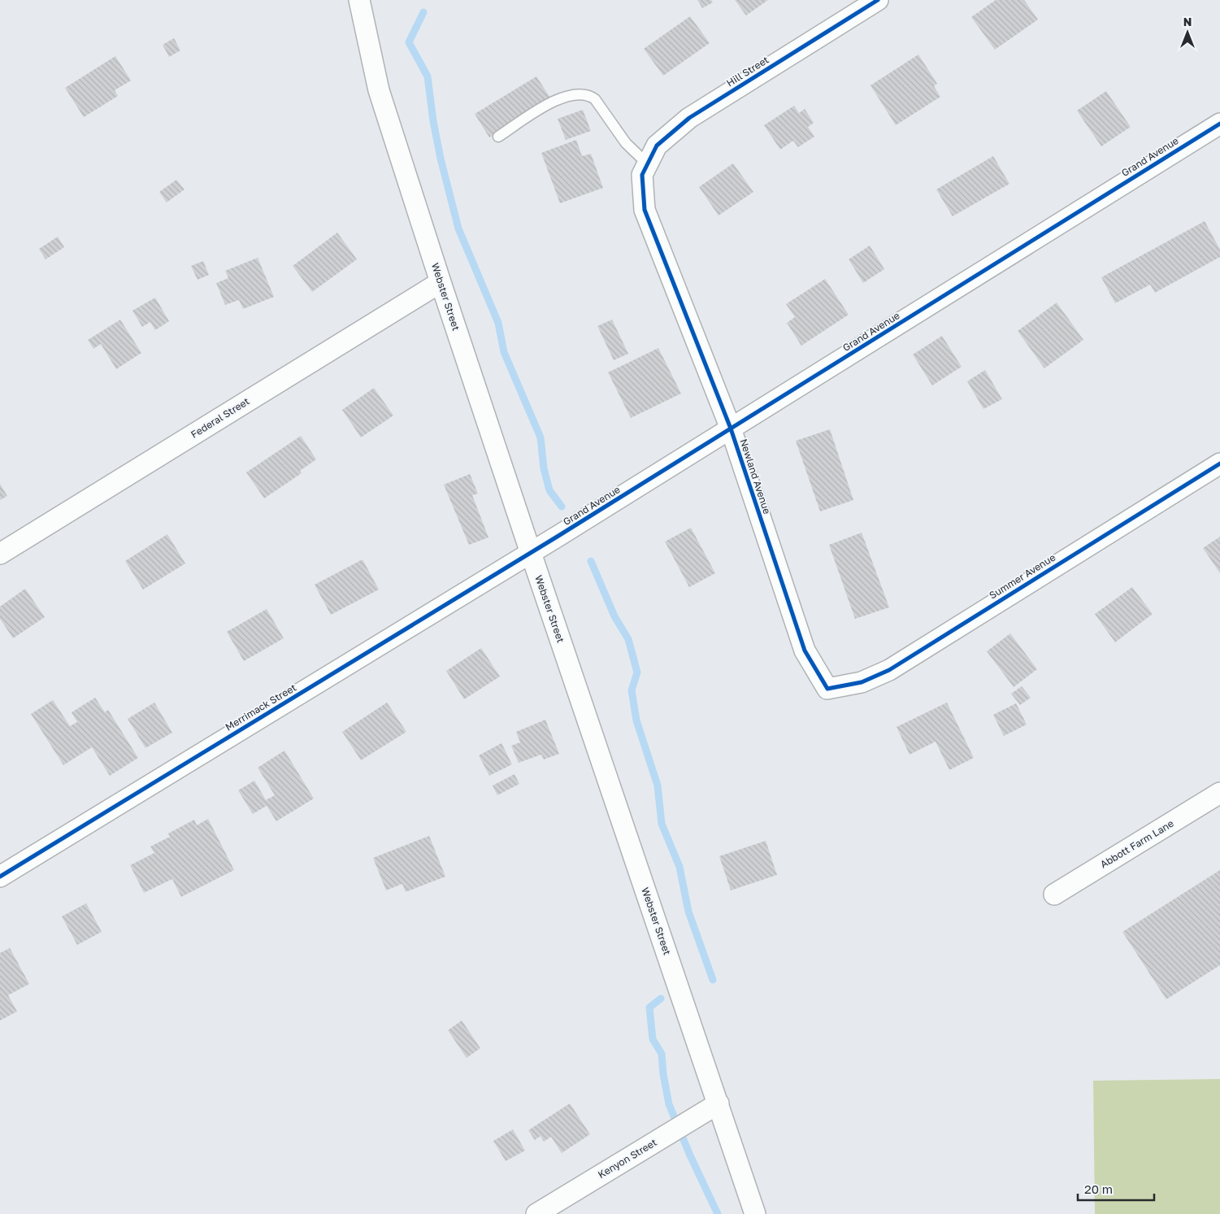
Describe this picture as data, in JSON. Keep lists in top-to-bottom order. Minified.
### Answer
{"streets":{"street":["Hill Street","Grand Avenue","Webster Street","Federal Street","Newland Avenue","Summer Avenue","Merrimack Street","Abbott Farm Lane","Kenyon Street"]},"crossings":[["Hill Street","Newland Avenue"],["Grand Avenue","Webster Street"],["Grand Avenue","Newland Avenue"],["Grand Avenue","Merrimack Street"],["Webster Street","Federal Street"],["Webster Street","Merrimack Street"],["Webster Street","Kenyon Street"],["Newland Avenue","Summer Avenue"]],"scale_bar":"20 m","north":"top"}
